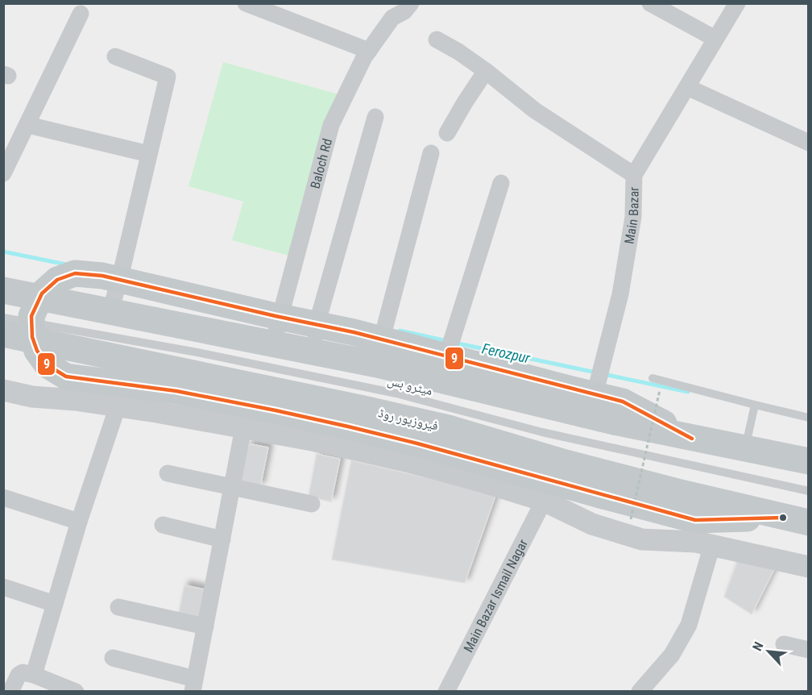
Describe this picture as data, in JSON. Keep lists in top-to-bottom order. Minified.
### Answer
{"streets":{"main road":["فیروزپور روڈ"],"street":["Baloch Rd","Main Bazar","Main Bazar Ismail Nagar"],"lane":["میٹرو بس"]},"water":["Ferozpur"],"lines":["transit line 9"],"north":"top left"}
